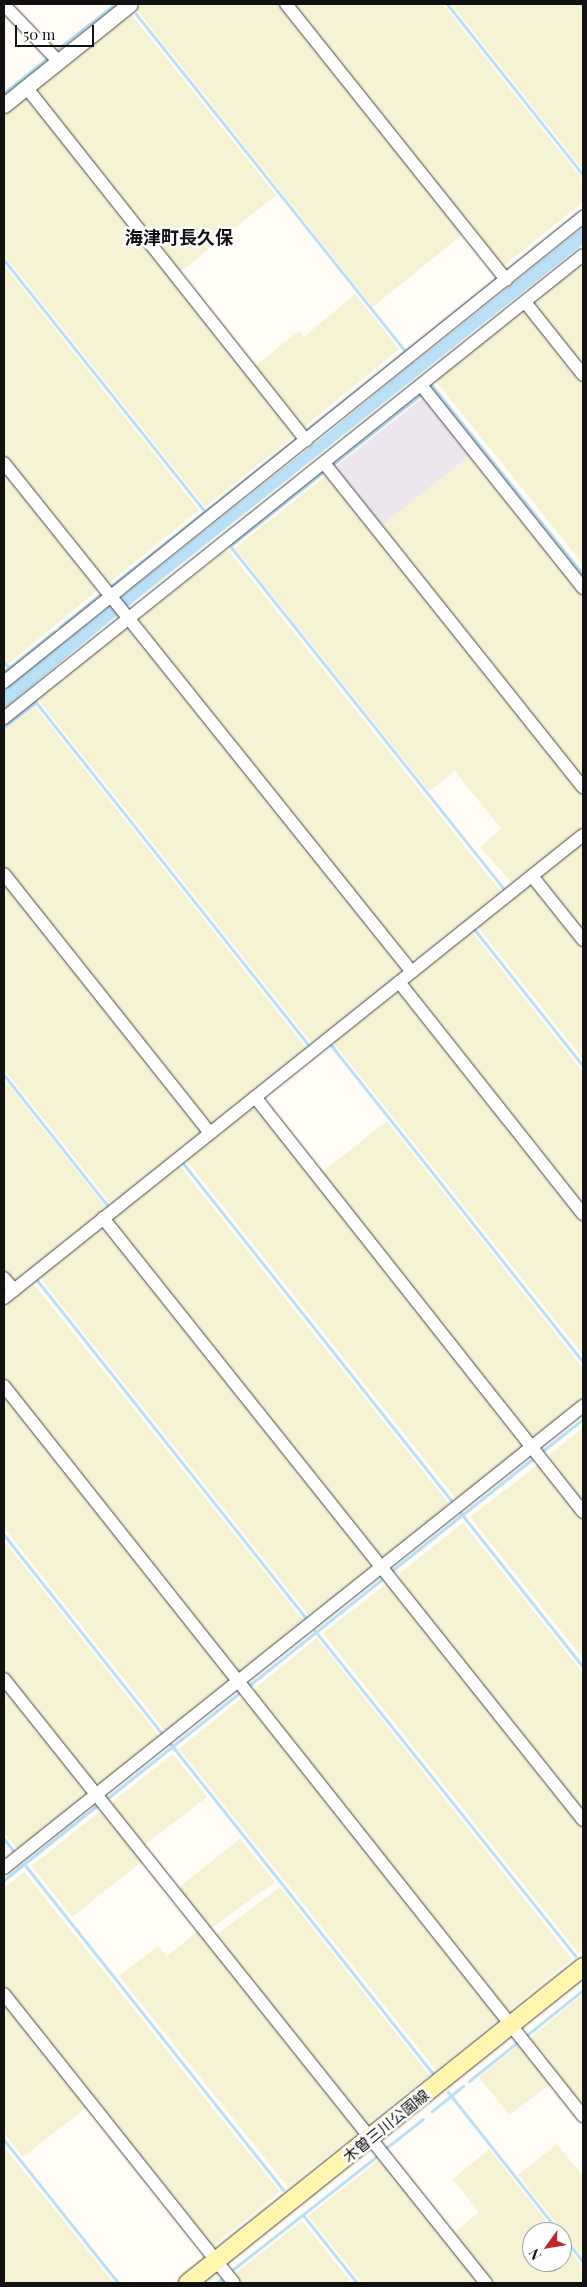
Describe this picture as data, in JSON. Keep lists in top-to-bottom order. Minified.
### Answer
{"streets":{"main road":["木曽三川公園線"]},"districts":["海津町長久保"],"scale_bar":"50 m","north":"bottom left"}
